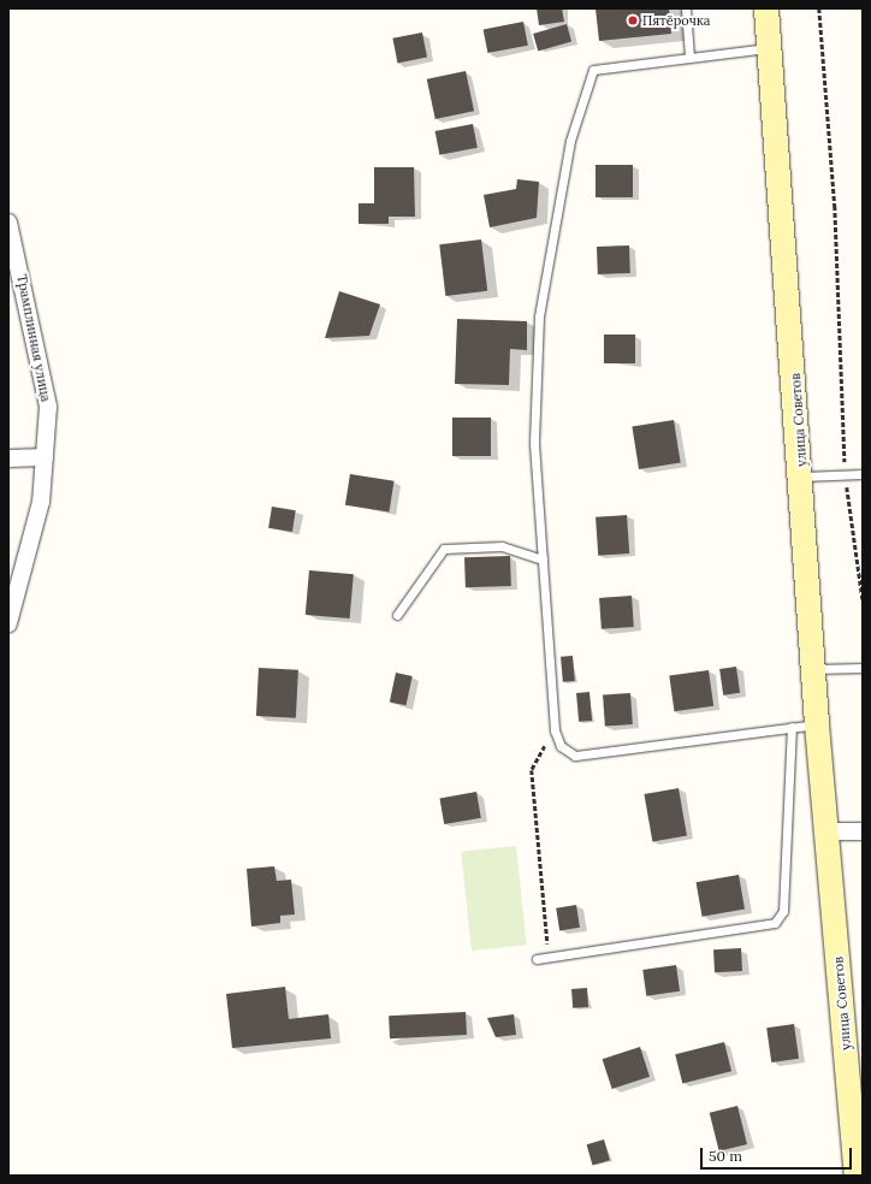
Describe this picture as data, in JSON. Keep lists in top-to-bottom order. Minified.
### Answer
{"streets":{"main road":["улица Советов"],"street":["Трамплинная улица"]},"places":["Пятёрочка"],"scale_bar":"50 m"}
